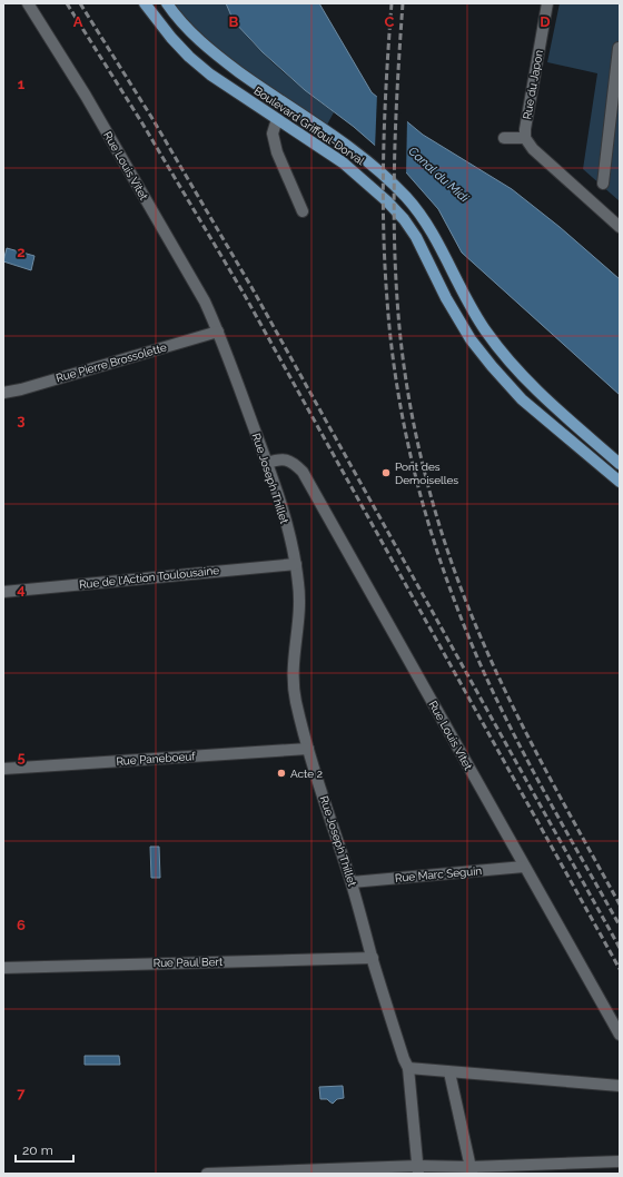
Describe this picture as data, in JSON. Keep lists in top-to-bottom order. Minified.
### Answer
{"streets":{"main road":["Boulevard Griffoul-Dorval"],"street":["Rue du Japon","Rue Louis Vitet","Rue Pierre Brossolette","Rue Joseph Thillet","Rue de l'Action Toulousaine","Rue Paneboeuf","Rue Marc Seguin","Rue Paul Bert"]},"crossings":[["Rue Louis Vitet","Rue Pierre Brossolette"],["Rue Louis Vitet","Rue Joseph Thillet"],["Rue Louis Vitet","Rue Marc Seguin"],["Rue Pierre Brossolette","Rue Joseph Thillet"],["Rue Joseph Thillet","Rue de l'Action Toulousaine"],["Rue Joseph Thillet","Rue Paneboeuf"],["Rue Joseph Thillet","Rue Marc Seguin"],["Rue Joseph Thillet","Rue Paul Bert"]],"water":["Canal du Midi"],"places":["Pont des Demoiselles","Acte 2"],"scale_bar":"20 m","grid":{"columns":["A","B","C","D"],"rows":["1","2","3","4","5","6","7"]}}
